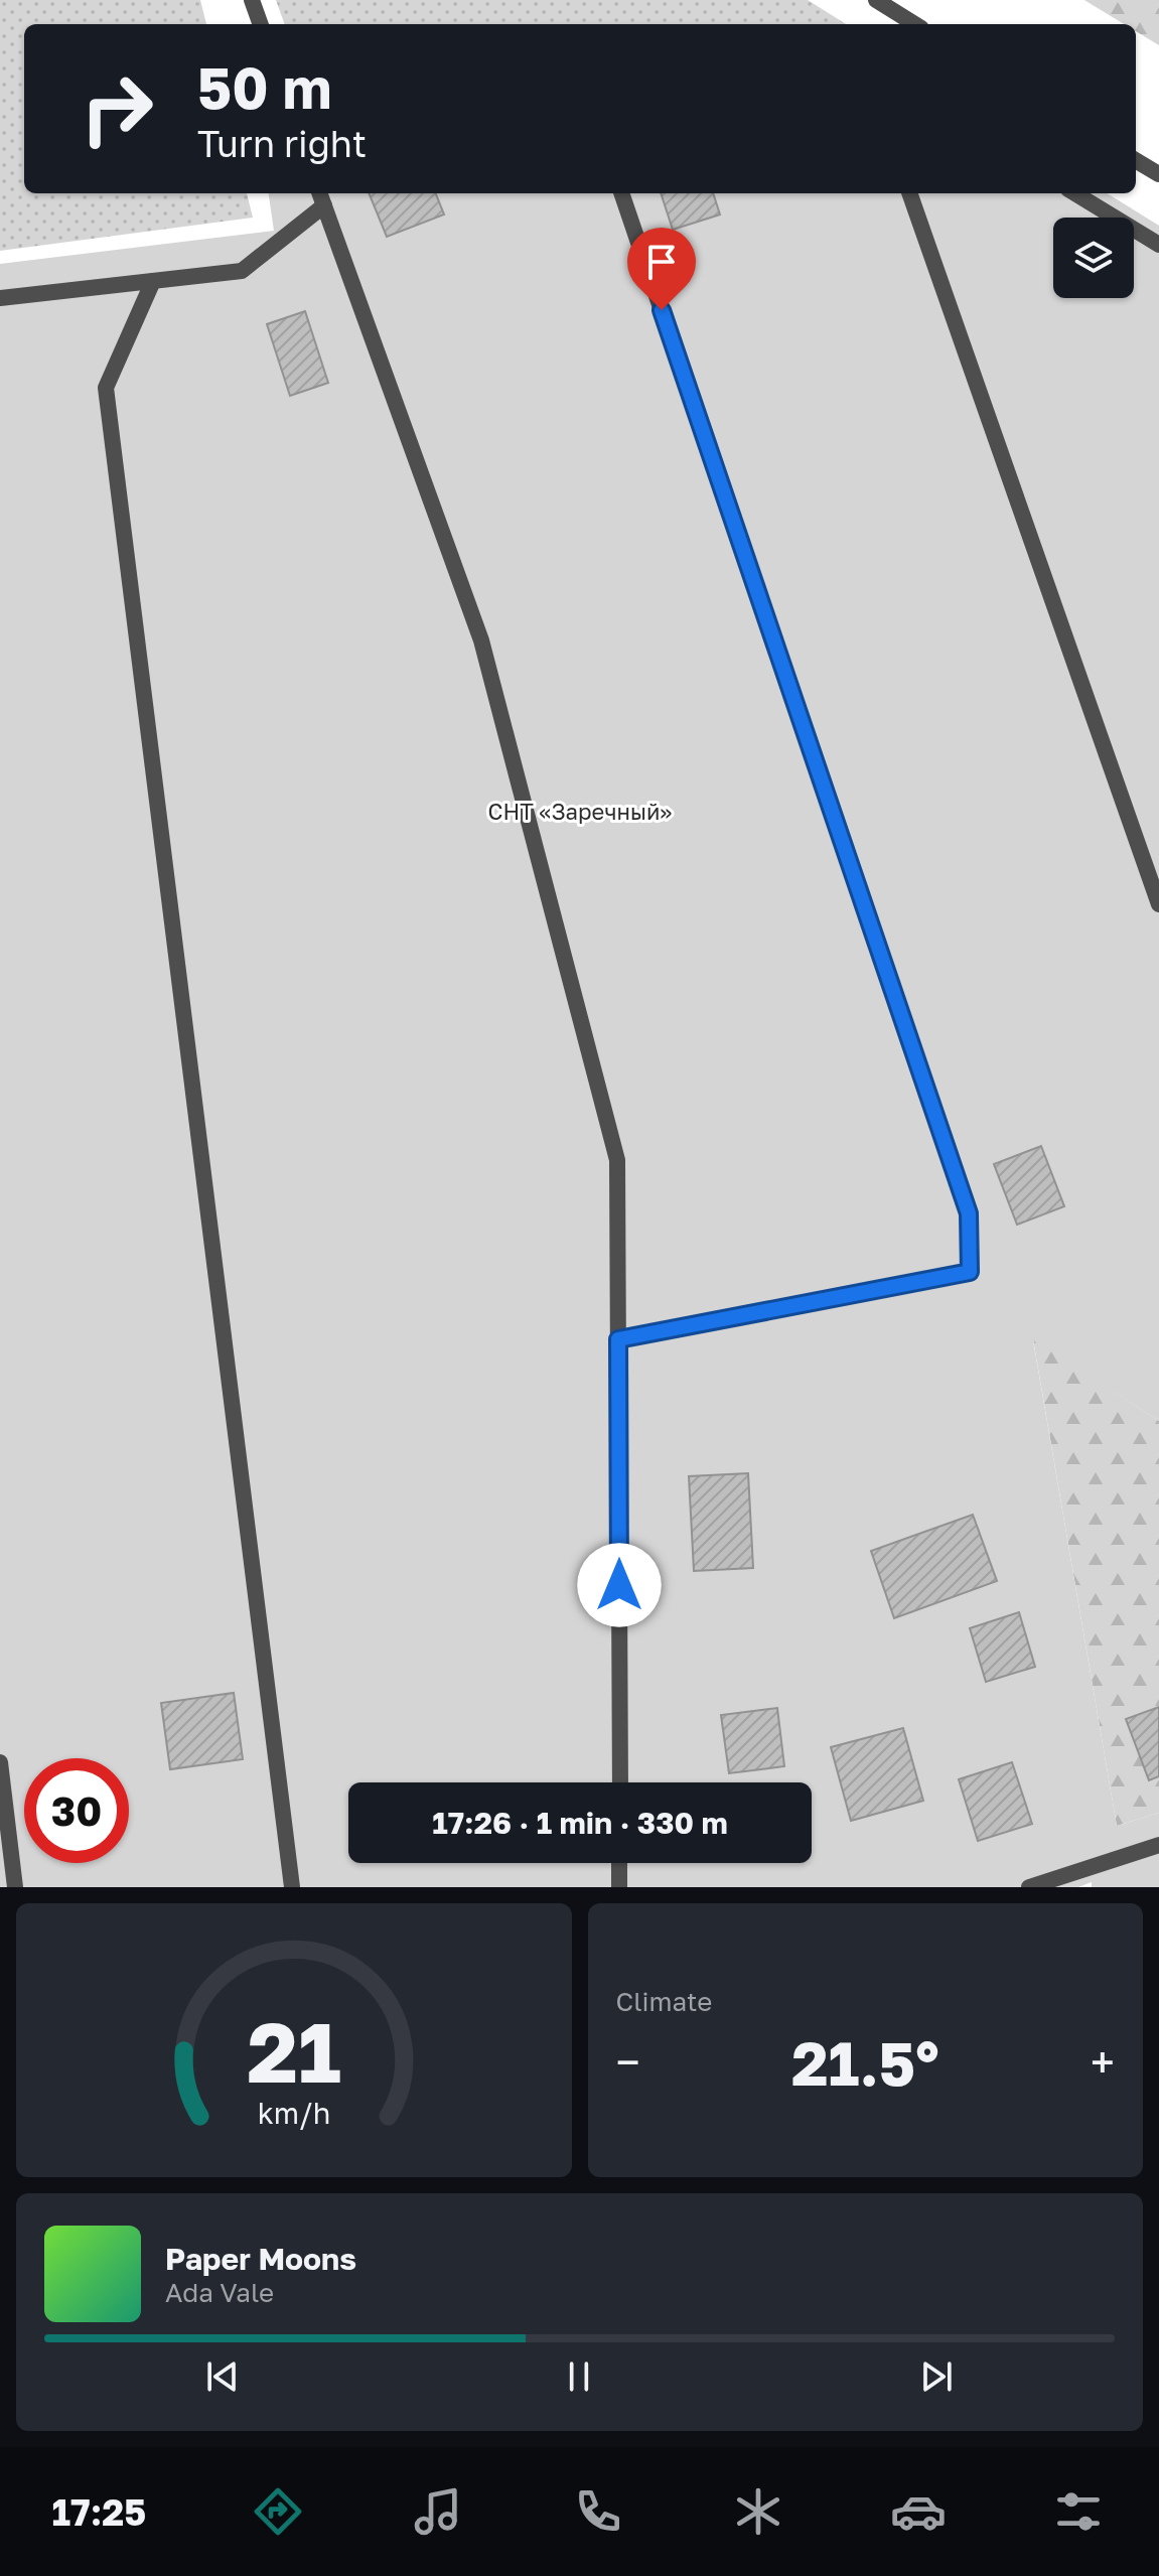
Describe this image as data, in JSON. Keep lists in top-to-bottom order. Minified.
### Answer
{"parks":["СНТ «Заречный»"],"page":{"turn":["50 m","Turn right"],"limit":"30","trip":"17:26 · 1 min · 330 m","tile":"Climate","heat":["−","21.5°","+"],"song":["Paper Moons","Ada Vale"],"tabs":"17:25","gauge":["21","km/h"]}}
